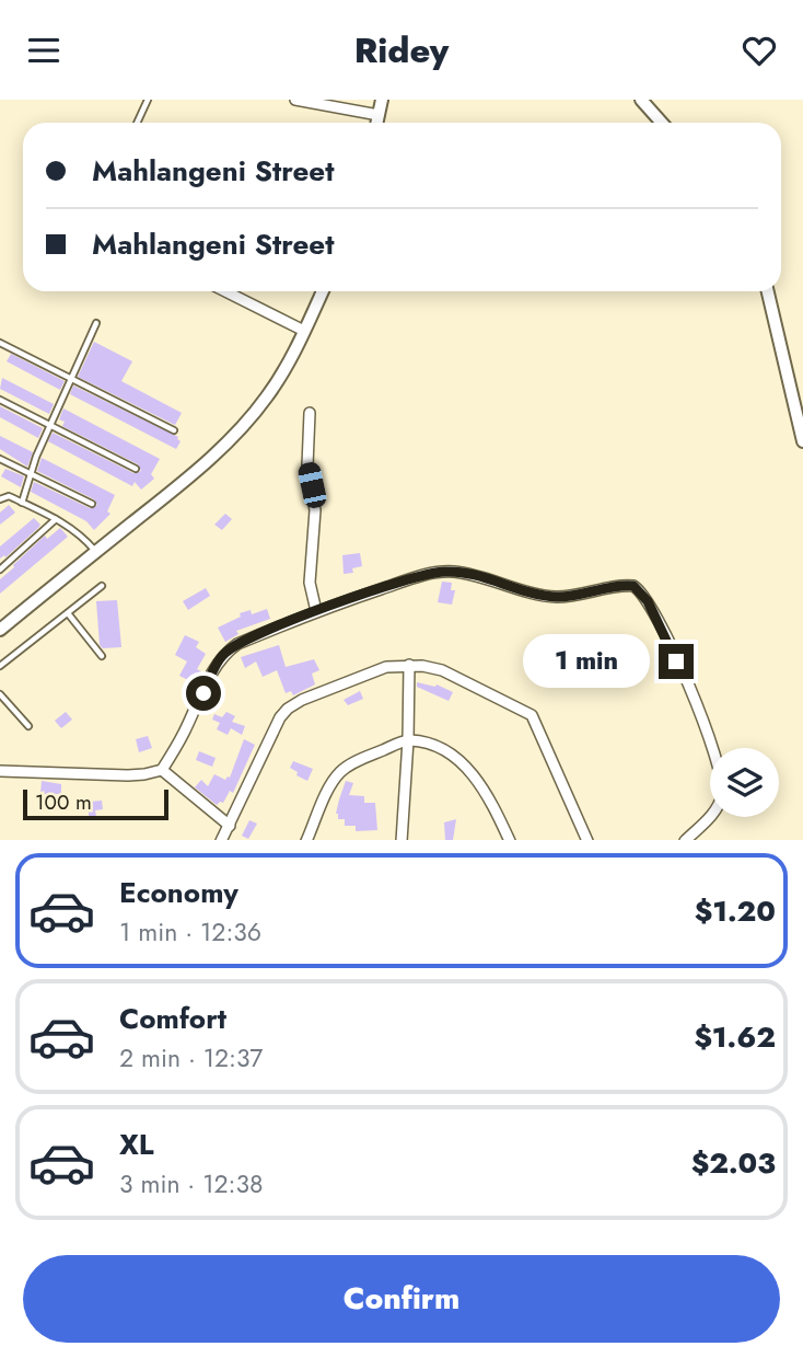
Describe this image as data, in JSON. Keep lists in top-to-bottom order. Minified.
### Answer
{"scale_bar":"100 m","page":{"header":"Ridey","banner":["Mahlangeni Street","Mahlangeni Street"],"bubble":"1 min","scale":"100 m","list":[{"name":"Economy","note":"1 min · 12:36","value":"$1.20"},{"name":"Comfort","note":"2 min · 12:37","value":"$1.62"},{"name":"XL","note":"3 min · 12:38","value":"$2.03"}],"buttons":"Confirm"}}
